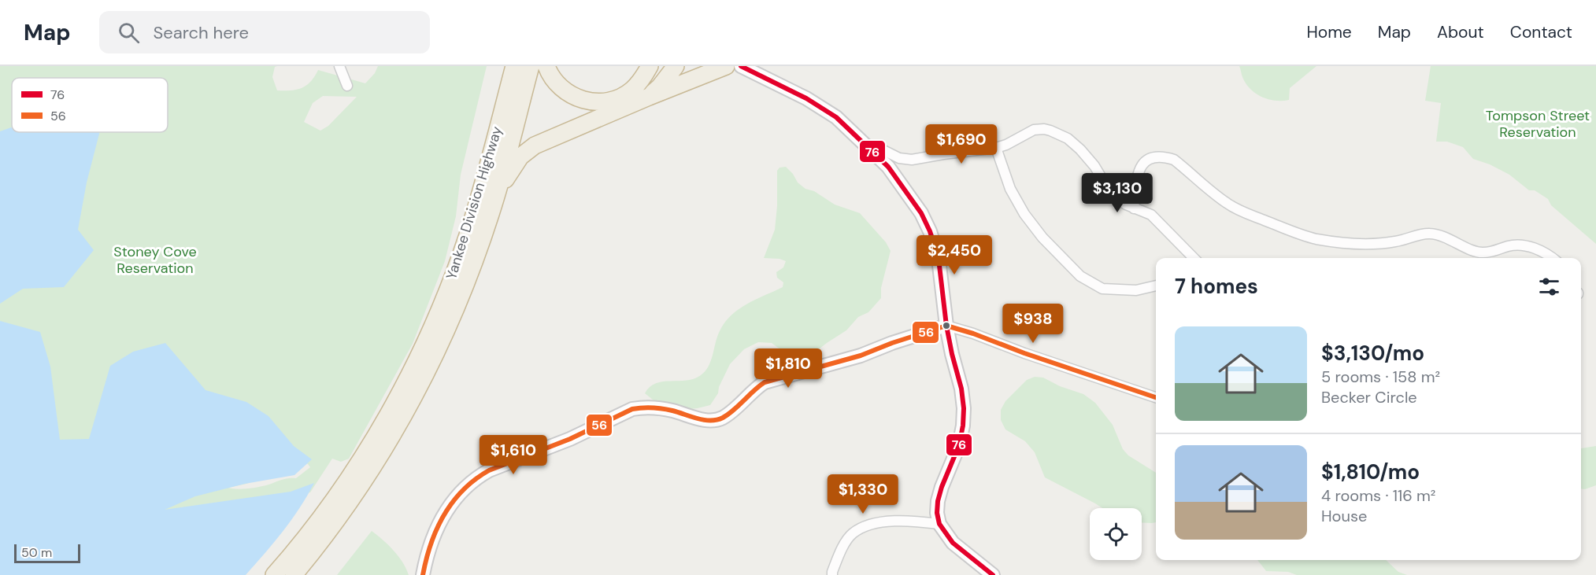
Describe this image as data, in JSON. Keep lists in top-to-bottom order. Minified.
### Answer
{"streets":{"highway":["Yankee Division Highway"]},"parks":["Tompson Street Reservation","Stoney Cove Reservation"],"lines":["transit line 76","transit line 56"],"legend":["76","56"],"scale_bar":"50 m","page":{"header":"Map","search":"Search here","nav":["Home","Map","About","Contact"],"price":["$1,690","$3,130","$2,450","$938","$1,810","$1,610","$1,330"],"heading":"7 homes","list":[{"name":"$3,130/mo","note":"5 rooms · 158 m² · Becker Circle"},{"name":"$1,810/mo","note":"4 rooms · 116 m² · House"}],"scale":"50 m"}}
